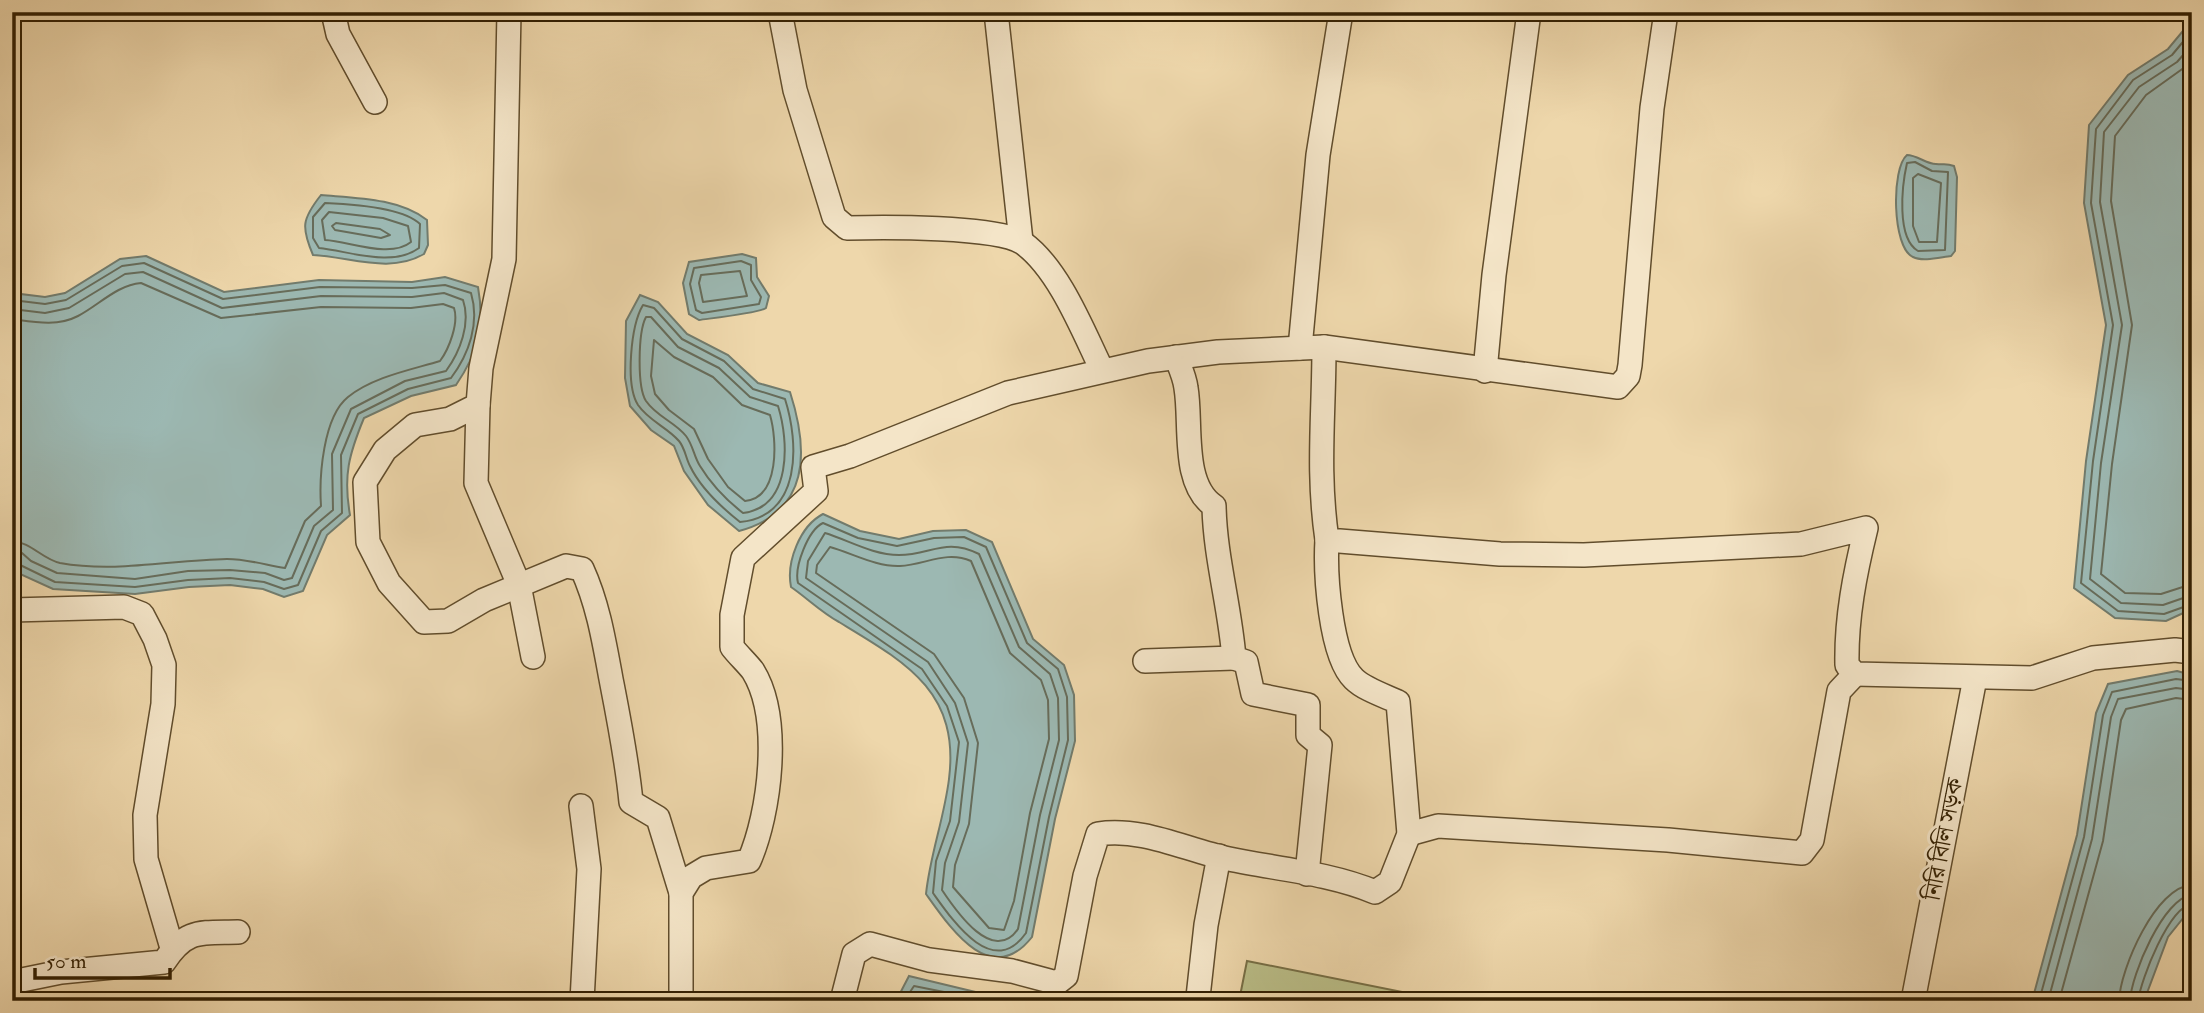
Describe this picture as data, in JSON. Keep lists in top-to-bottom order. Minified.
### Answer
{"streets":{"street":["নিরি বিলি সড়ক"]},"scale_bar":"50 m"}
